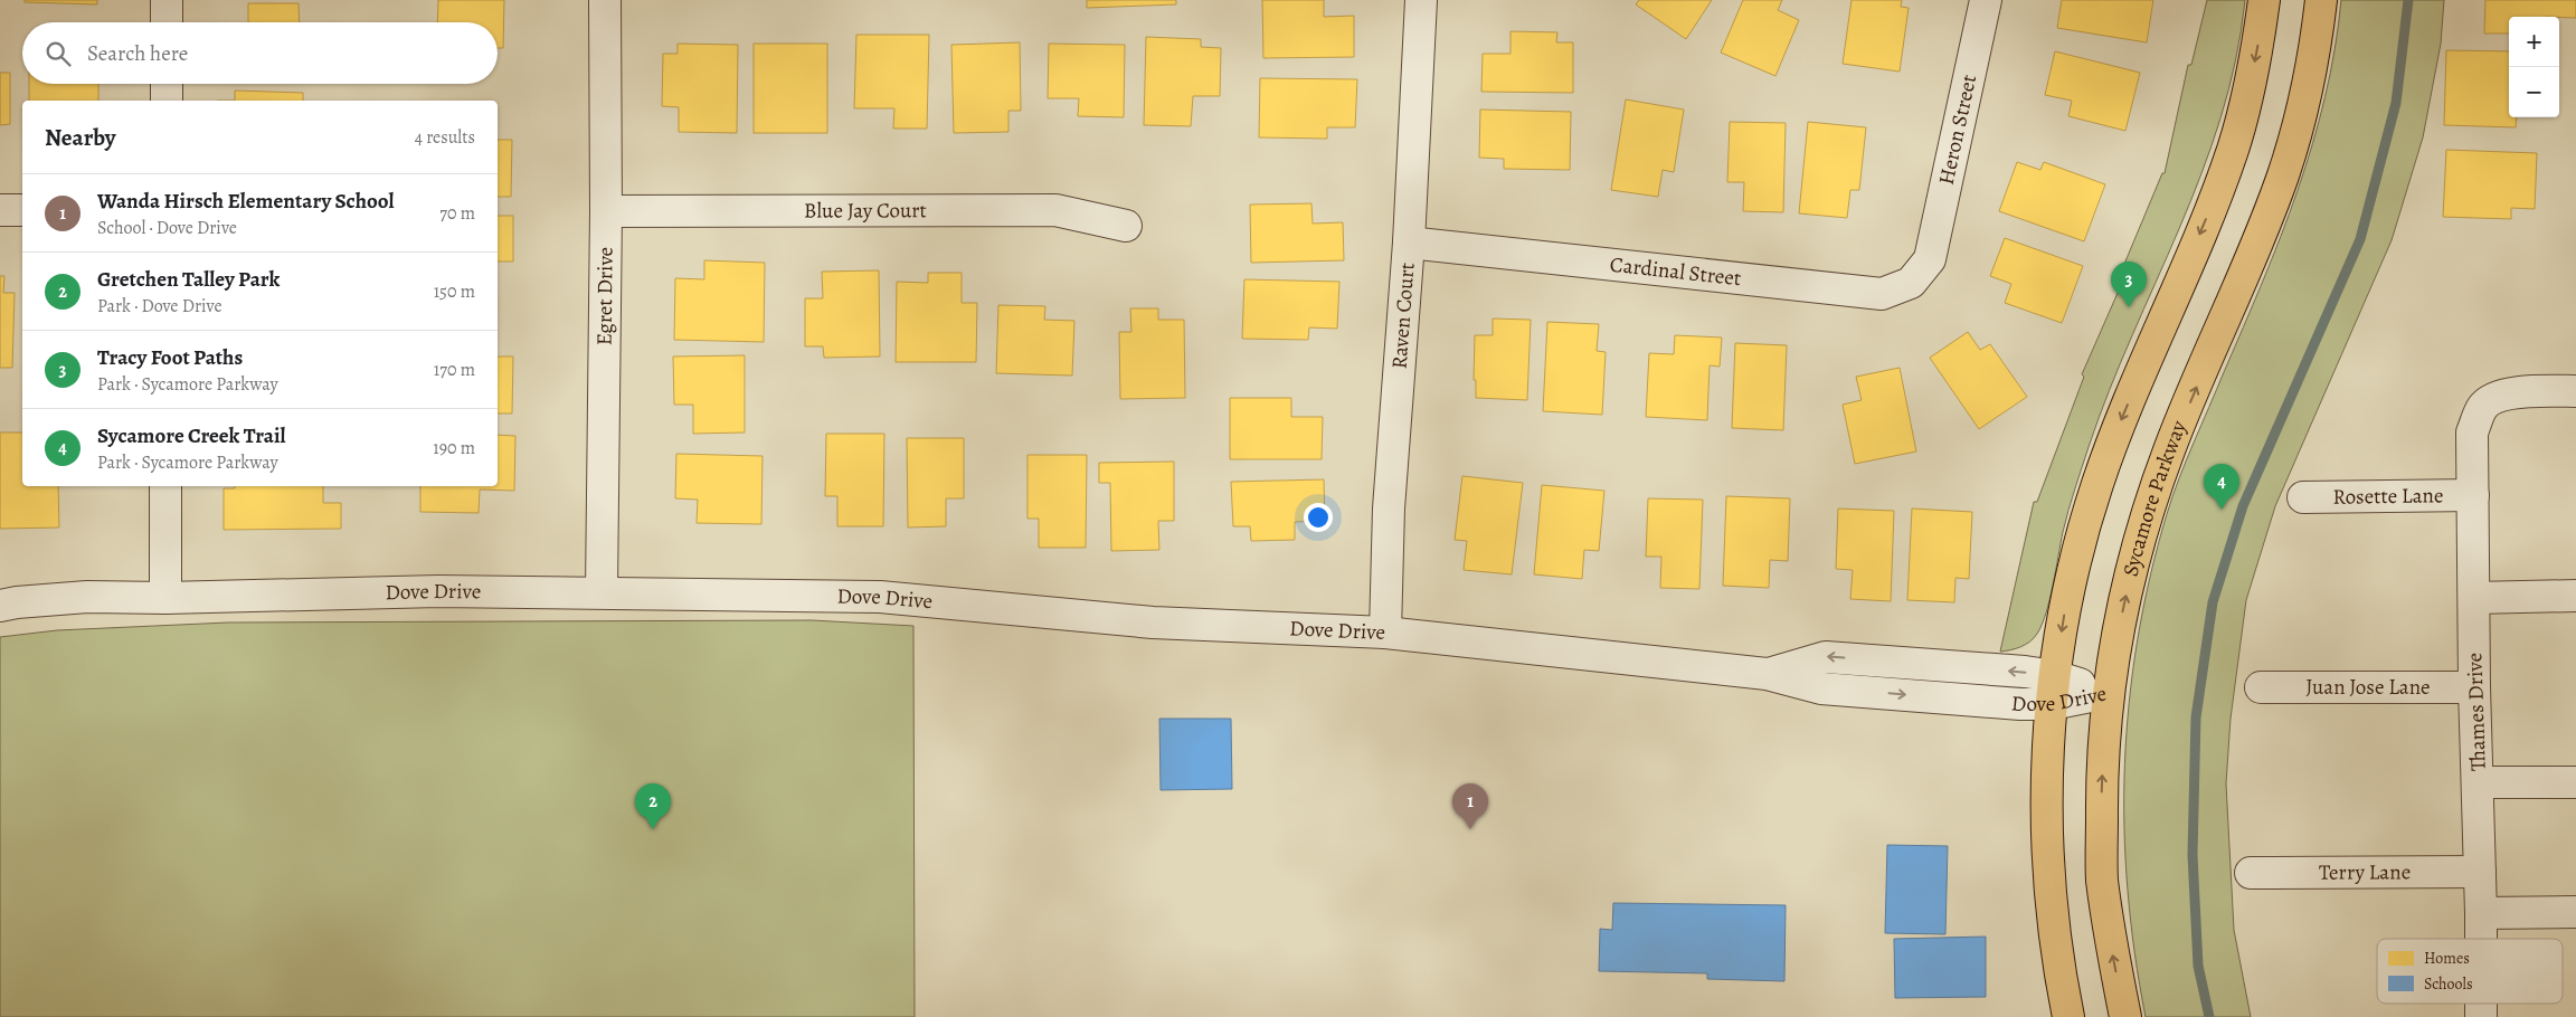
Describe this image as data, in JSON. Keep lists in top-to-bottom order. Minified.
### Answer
{"streets":{"main road":["Sycamore Parkway"],"street":["Heron Street","Blue Jay Court","Cardinal Street","Egret Drive","Raven Court","Rosette Lane","Dove Drive","Juan Jose Lane","Thames Drive","Terry Lane"]},"crossings":[["Heron Street","Cardinal Street"],["Blue Jay Court","Egret Drive"],["Cardinal Street","Raven Court"],["Egret Drive","Dove Drive"],["Raven Court","Dove Drive"],["Rosette Lane","Thames Drive"],["Sycamore Parkway","Dove Drive"],["Juan Jose Lane","Thames Drive"],["Thames Drive","Terry Lane"]],"legend":["Homes","Schools"],"page":{"map_buttons":["+","−"],"search":"Search here","heading":["Nearby","4 results"],"list":[{"mark":"1","name":"Wanda Hirsch Elementary School","note":"School · Dove Drive","value":"70 m"},{"mark":"2","name":"Gretchen Talley Park","note":"Park · Dove Drive","value":"150 m"},{"mark":"3","name":"Tracy Foot Paths","note":"Park · Sycamore Parkway","value":"170 m"},{"mark":"4","name":"Sycamore Creek Trail","note":"Park · Sycamore Parkway","value":"190 m"}],"pins":["3","4","1","2"]}}
